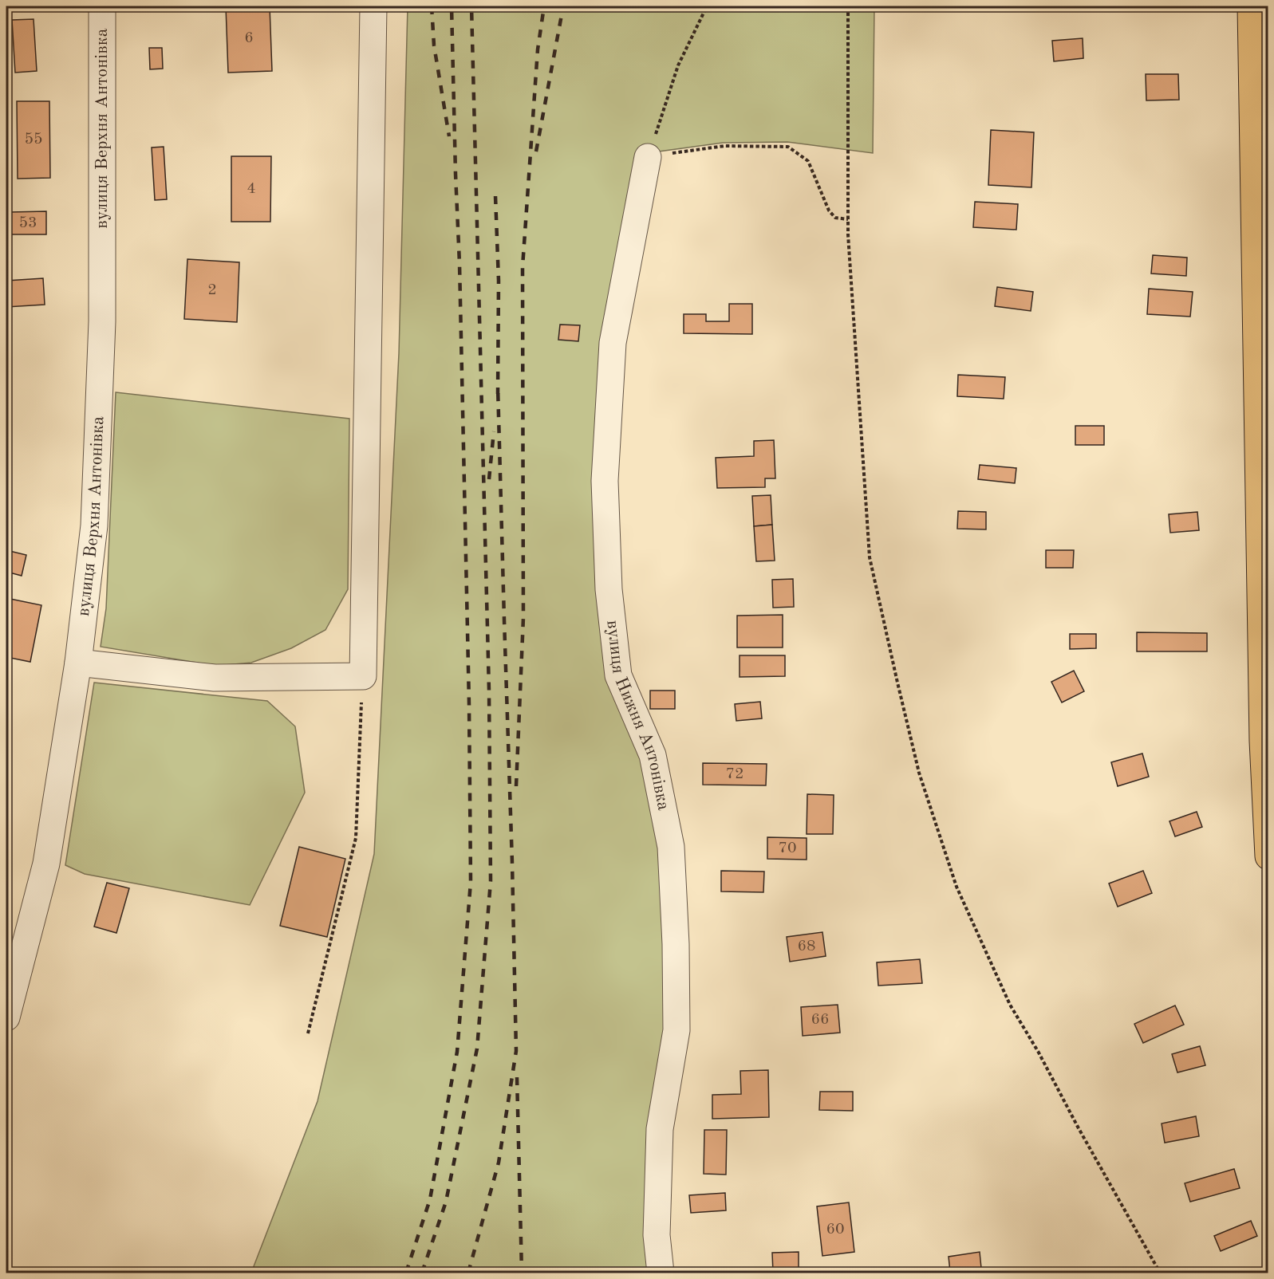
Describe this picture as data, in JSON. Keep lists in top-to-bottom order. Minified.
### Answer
{"streets":{"street":["вулиця Верхня Антонівка","вулиця Нижня Антонівка"]},"house_numbers":["6","55","4","53","2","72","70","68","66","60"]}
